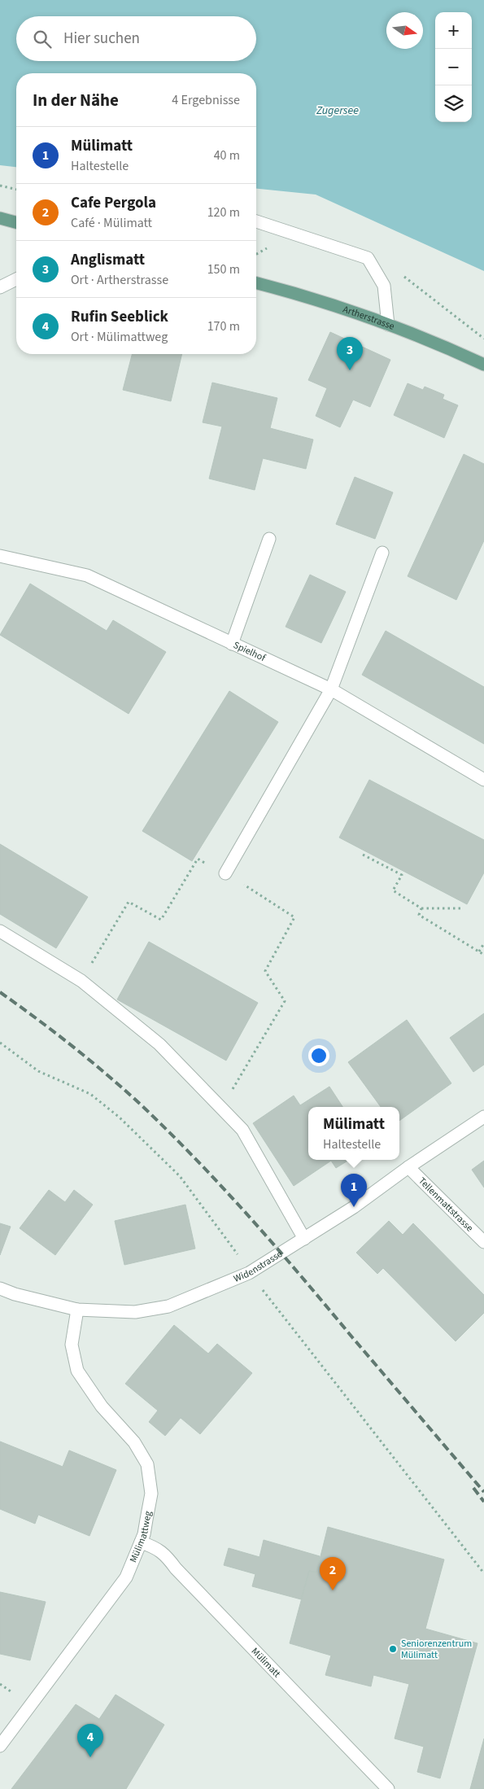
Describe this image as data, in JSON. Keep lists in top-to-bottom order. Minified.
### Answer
{"streets":{"main road":["Artherstrasse"],"street":["Spielhof","Tellenmattstrasse","Widenstrasse","Mülimattweg","Mülimatt"]},"crossings":[["Tellenmattstrasse","Widenstrasse"],["Widenstrasse","Mülimattweg"],["Mülimattweg","Mülimatt"]],"water":["Zugersee"],"places":["Seniorenzentrum Mülimatt"],"north":"right","page":{"map_buttons":["+","−"],"search":"Hier suchen","heading":["In der Nähe","4 Ergebnisse"],"list":[{"mark":"1","name":"Mülimatt","note":"Haltestelle","value":"40 m"},{"mark":"2","name":"Cafe Pergola","note":"Café · Mülimatt","value":"120 m"},{"mark":"3","name":"Anglismatt","note":"Ort · Artherstrasse","value":"150 m"},{"mark":"4","name":"Rufin Seeblick","note":"Ort · Mülimattweg","value":"170 m"}],"pins":["3","1","2","4"],"popup":["Mülimatt","Haltestelle"]}}
